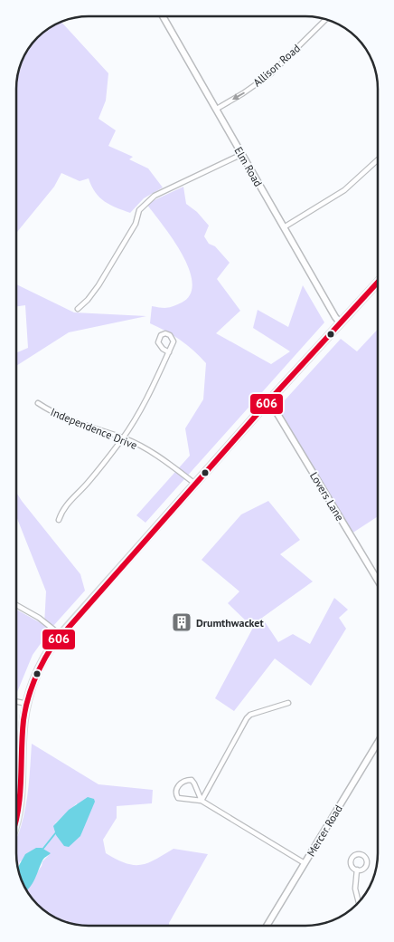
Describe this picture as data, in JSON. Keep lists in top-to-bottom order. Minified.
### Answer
{"streets":{"street":["Allison Road","Elm Road","Independence Drive","Lovers Lane","Mercer Road"]},"crossings":[["Allison Road","Elm Road"]],"one_way":["Allison Road"],"places":{"building":["Drumthwacket"]},"lines":["transit line 606"]}
